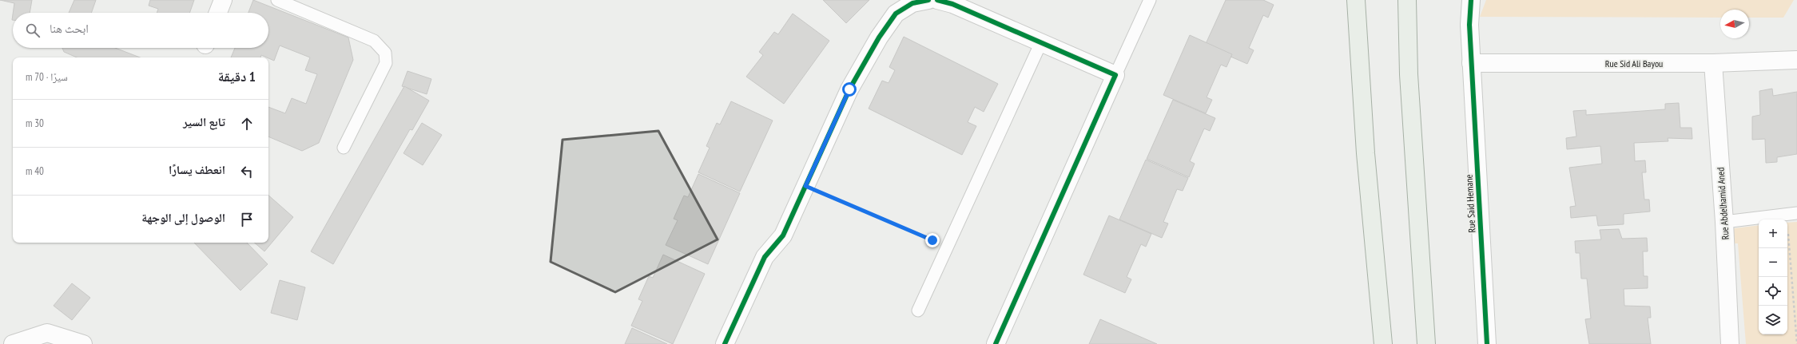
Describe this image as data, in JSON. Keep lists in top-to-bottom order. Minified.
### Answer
{"streets":{"street":["Rue Sid Ali Bayou","Rue Said Hemane","Rue Abdelhamid Aned"]},"crossings":[["Rue Sid Ali Bayou","Rue Said Hemane"],["Rue Sid Ali Bayou","Rue Abdelhamid Aned"]],"north":"left","page":{"search":"ابحث هنا","heading":["1 دقيقة","سيرًا · 70 m"],"list":[["تابع السير","30 m"],["انعطف يسارًا","40 m"],"الوصول إلى الوجهة"],"map_buttons":["+","−"]}}
